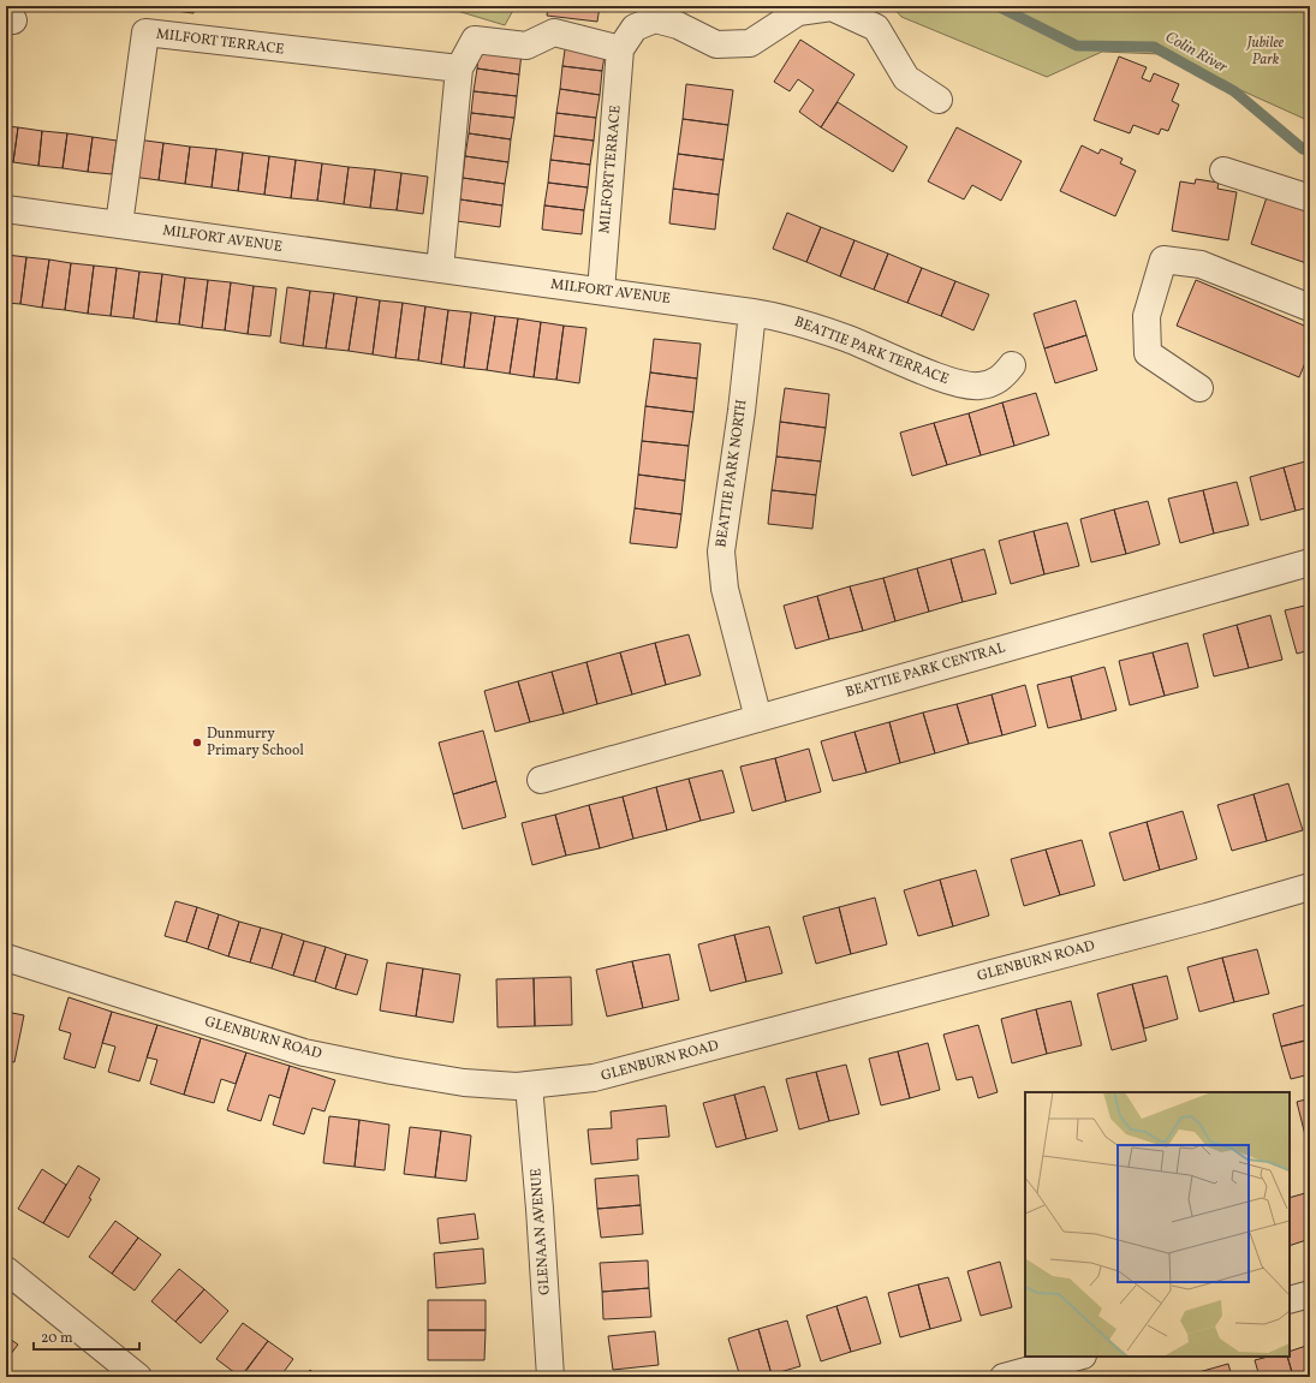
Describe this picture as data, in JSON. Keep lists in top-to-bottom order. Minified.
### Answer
{"streets":{"street":["MILFORT TERRACE","MILFORT AVENUE","BEATTIE PARK TERRACE","BEATTIE PARK NORTH","BEATTIE PARK CENTRAL","GLENBURN ROAD","GLENAAN AVENUE"]},"crossings":[["MILFORT TERRACE","MILFORT AVENUE"],["MILFORT AVENUE","BEATTIE PARK TERRACE"],["MILFORT AVENUE","BEATTIE PARK NORTH"],["BEATTIE PARK TERRACE","BEATTIE PARK NORTH"],["BEATTIE PARK NORTH","BEATTIE PARK CENTRAL"],["GLENBURN ROAD","GLENAAN AVENUE"]],"water":["Colin River"],"parks":["Jubilee Park"],"places":["Dunmurry Primary School"],"scale_bar":"20 m"}
